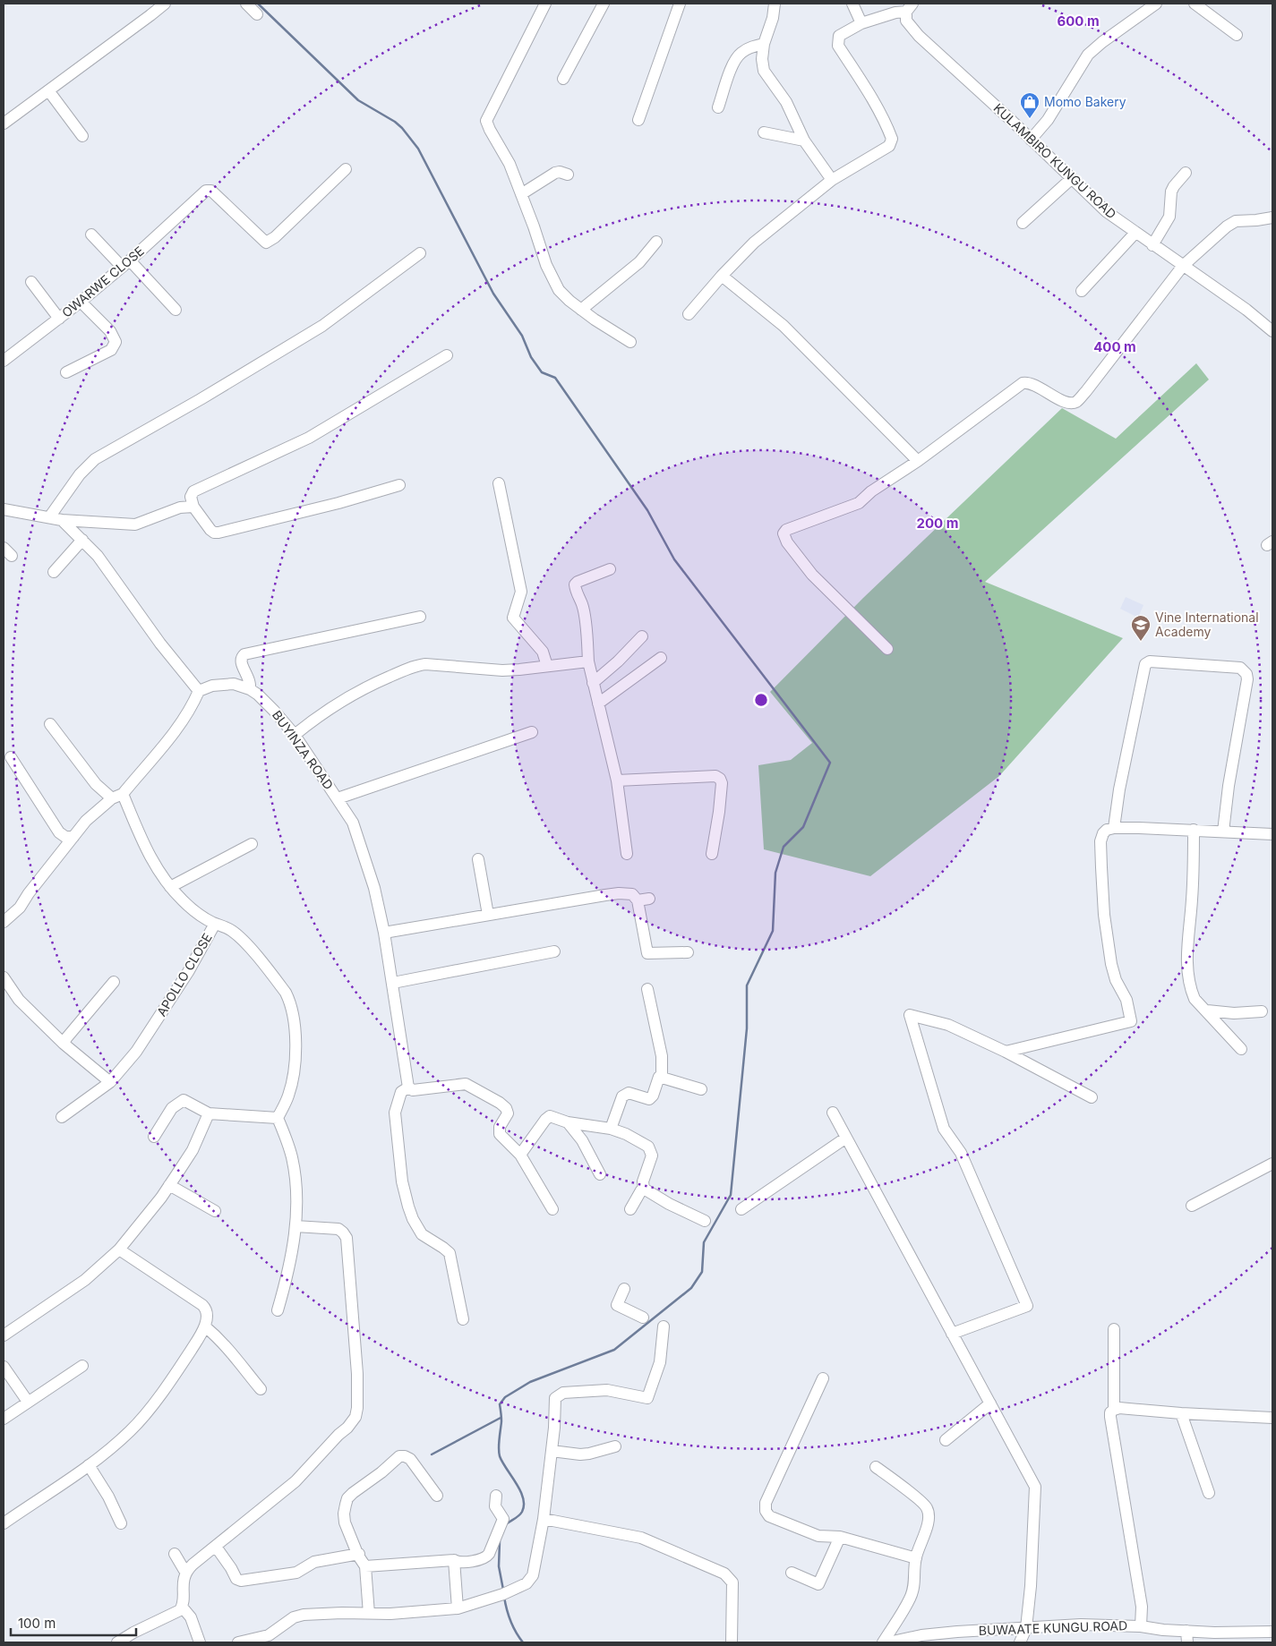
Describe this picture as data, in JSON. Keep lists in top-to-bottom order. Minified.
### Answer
{"streets":{"street":["KULAMBIRO KUNGU ROAD","OWARWE CLOSE","BUYINZA ROAD","APOLLO CLOSE","BUWAATE KUNGU ROAD"]},"places":{"shop":["Momo Bakery"],"school or university":["Vine International Academy"]},"scale_bar":"100 m","rings":["600 m","400 m","200 m"]}
